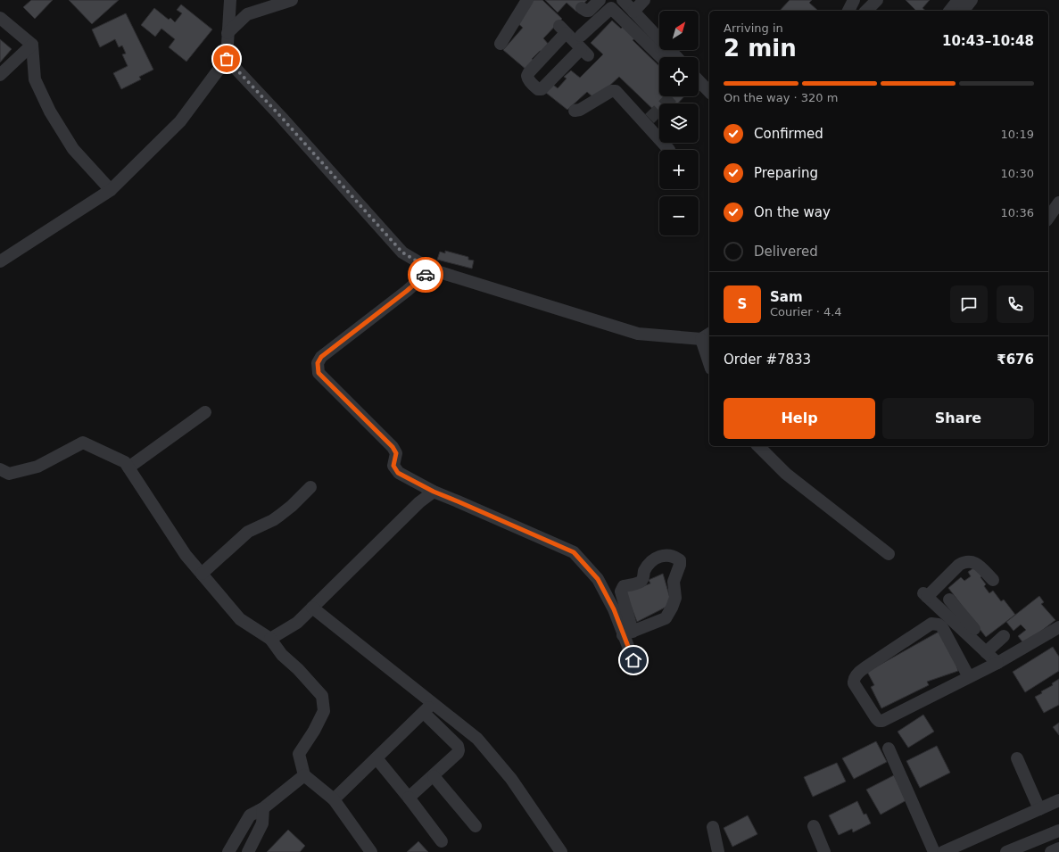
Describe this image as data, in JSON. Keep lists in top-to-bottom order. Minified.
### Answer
{"north":"top right","page":{"map_buttons":["+","−"],"heading":["2 min","Arriving in","10:43–10:48"],"panel":["Sam","Courier · 4.4","Order #7833","₹676"],"bar":"On the way · 320 m","list":[["Confirmed","10:19"],["Preparing","10:30"],["On the way","10:36"],"Delivered"],"round":"S","buttons":["Help","Share"]}}
